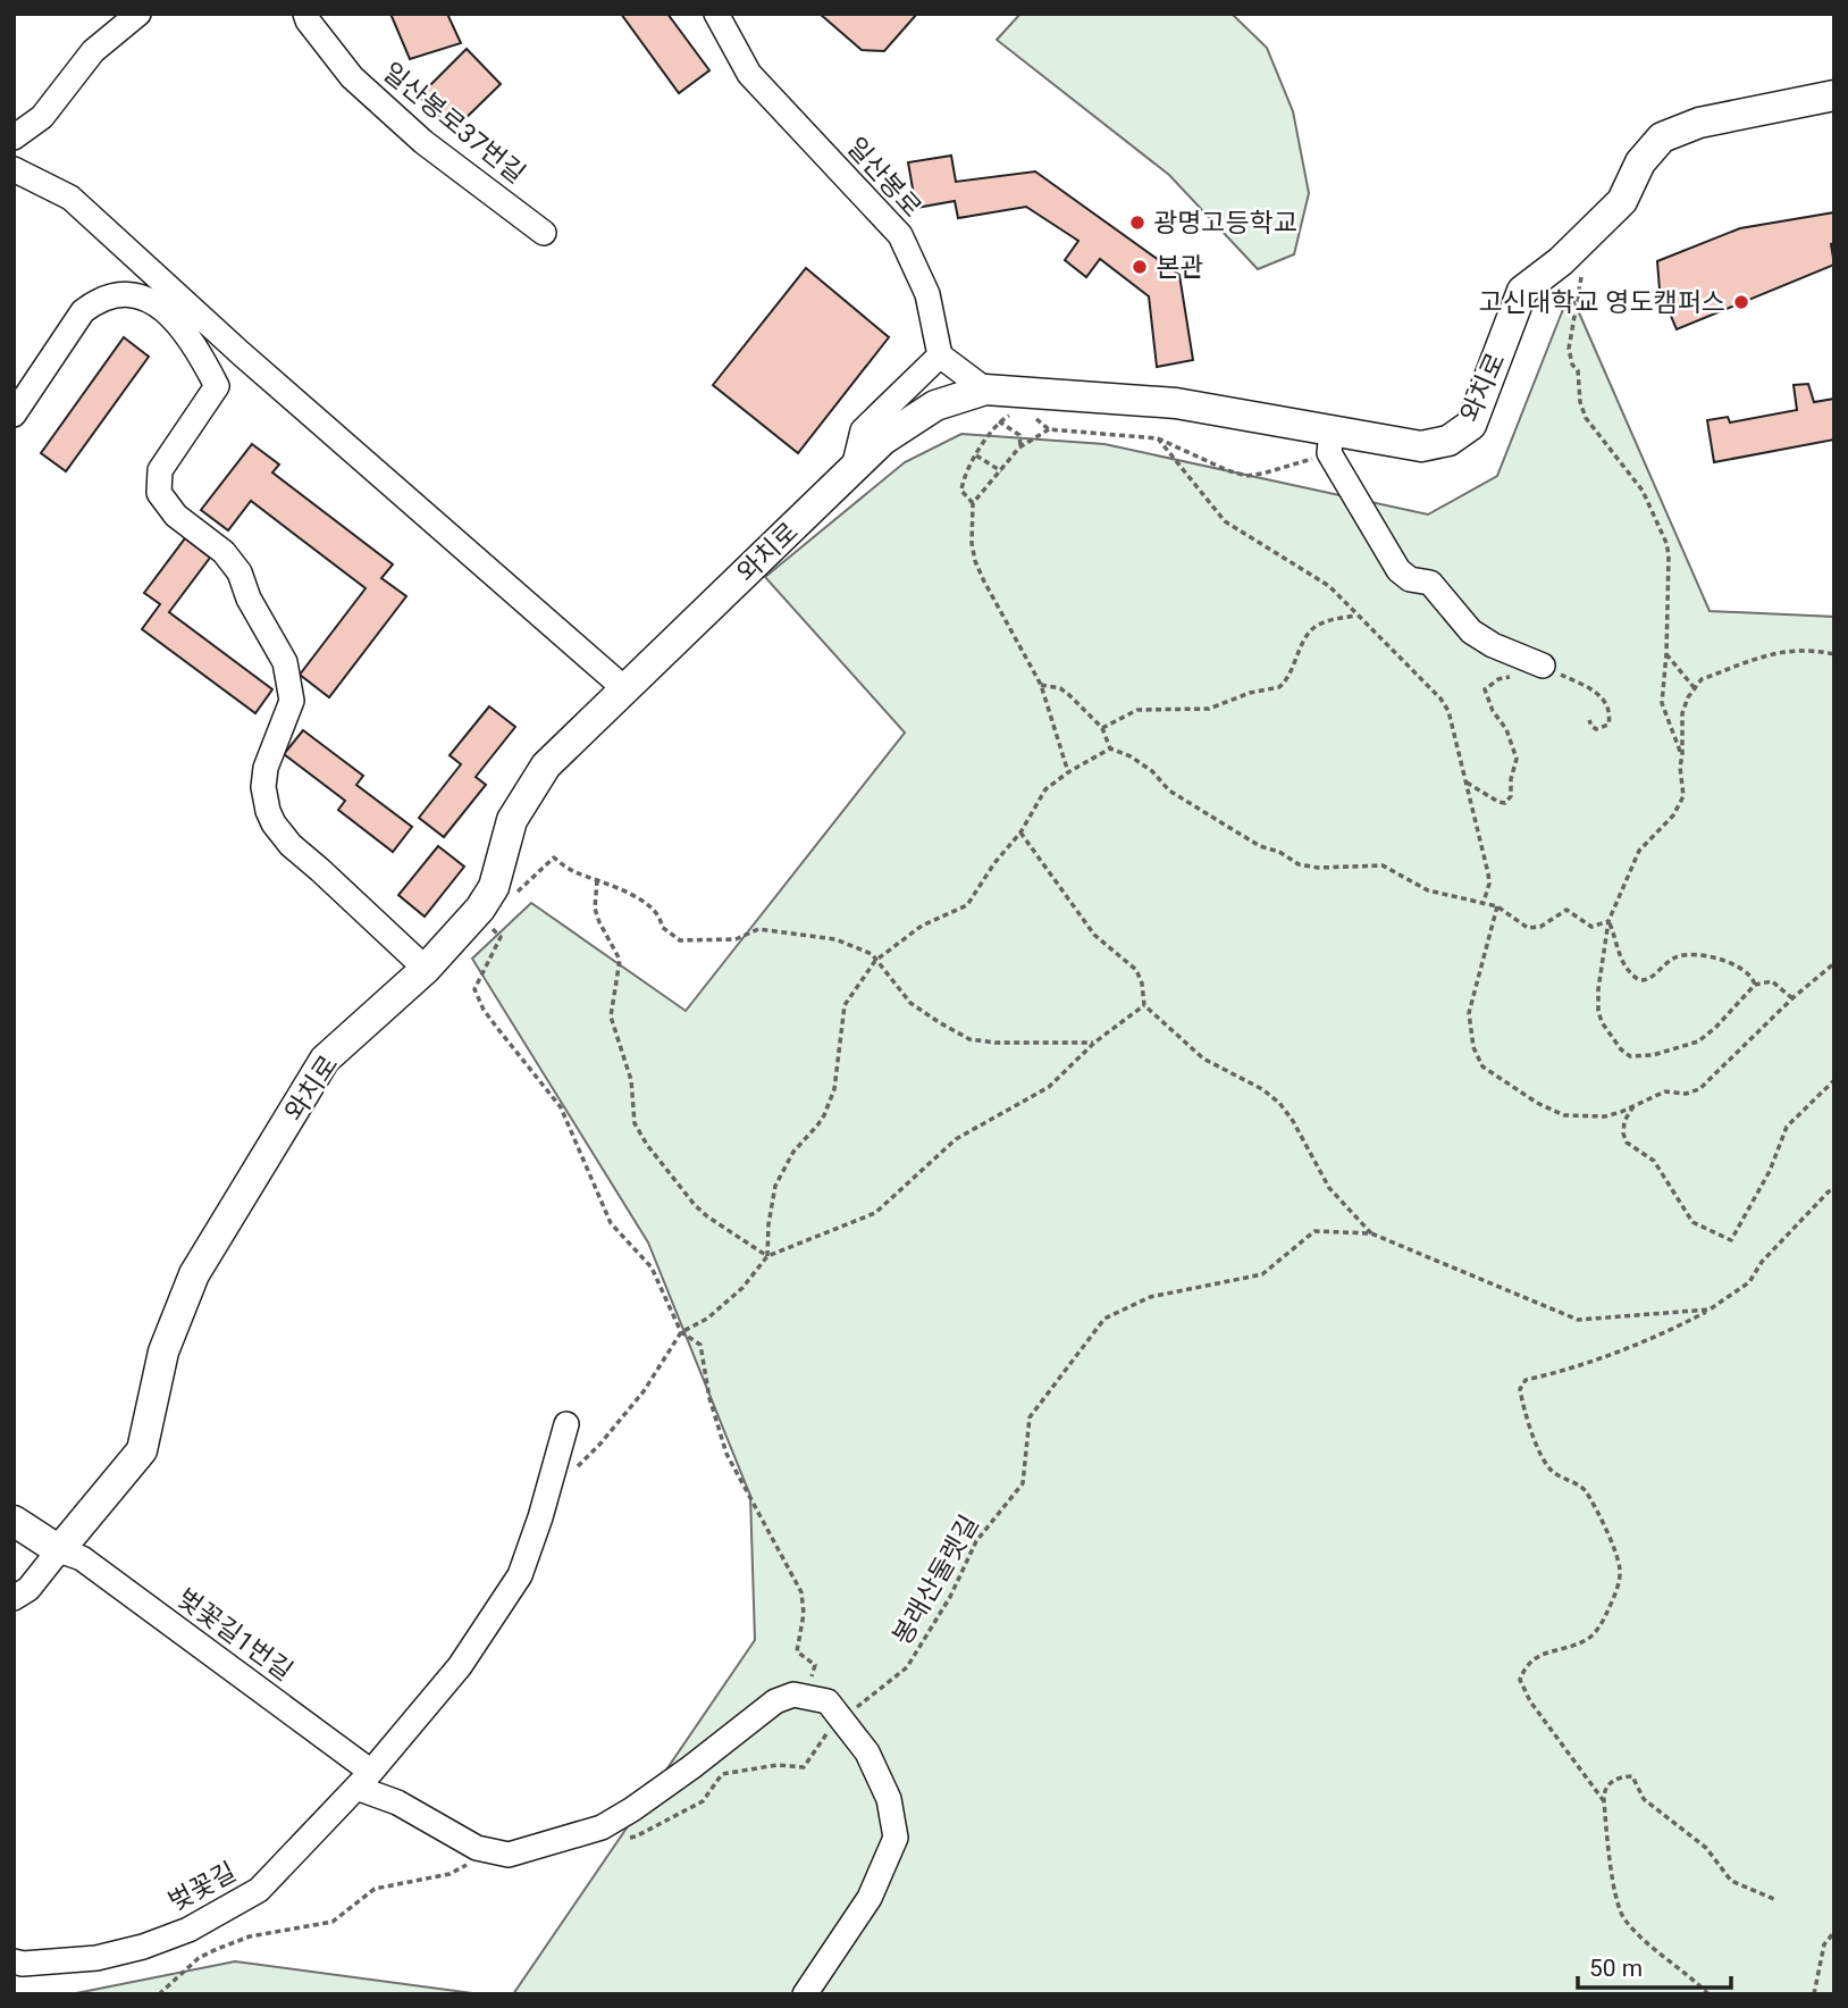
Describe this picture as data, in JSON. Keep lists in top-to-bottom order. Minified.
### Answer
{"streets":{"main road":["와치로"],"street":["일산봉로37번길","일산봉로","벚꽃길1번길","벚꽃길"],"path":["봉래산둘렛길"]},"crossings":[["와치로","벚꽃길1번길"],["벚꽃길1번길","벚꽃길"]],"places":["광명고등학교","본관","고신대학교 영도캠퍼스"],"scale_bar":"50 m"}
